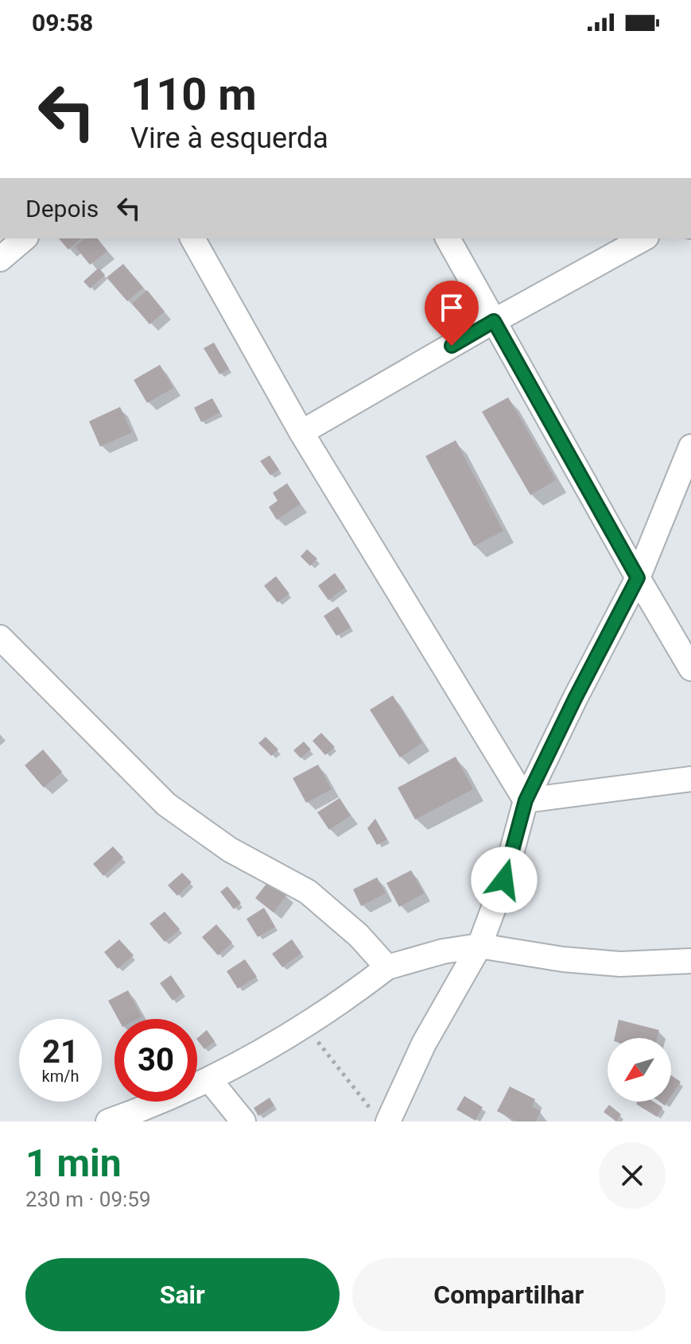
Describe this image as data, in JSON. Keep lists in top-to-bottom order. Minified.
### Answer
{"north":"bottom left","page":{"status":"09:58","turn":["110 m","Vire à esquerda"],"then":"Depois","speed":"21 km/h","limit":"30","heading":["1 min","230 m · 09:59"],"buttons":["Sair","Compartilhar"]}}
